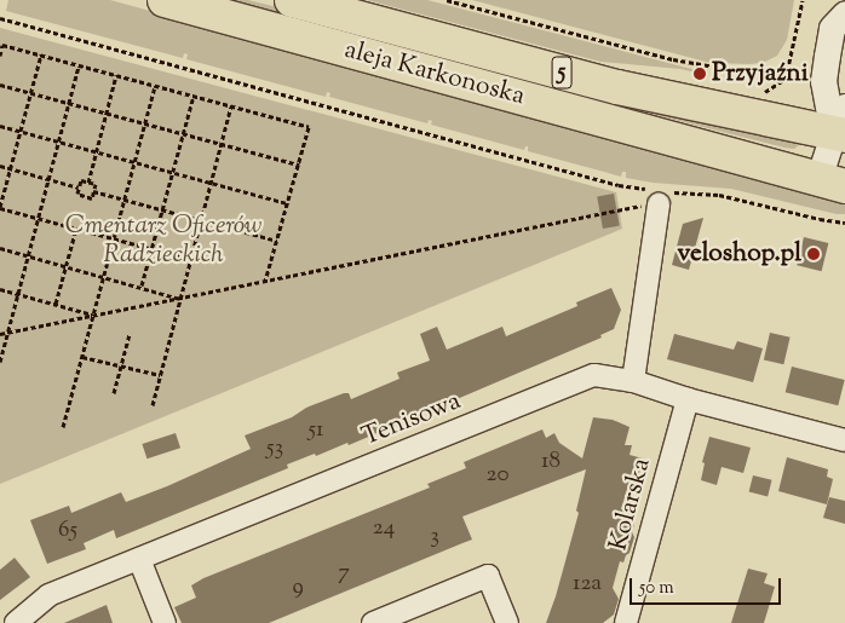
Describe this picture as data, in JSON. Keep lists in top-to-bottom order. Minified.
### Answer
{"streets":{"main road":["5","aleja Karkonoska"],"street":["Tenisowa","Kolarska"]},"crossings":[["Tenisowa","Kolarska"]],"parks":["Cmentarz Oficerów Radzieckich"],"places":["Przyjaźni","veloshop.pl"],"house_numbers":["51","53","18","20","24","65","3","7","12a","9"],"scale_bar":"50 m"}
